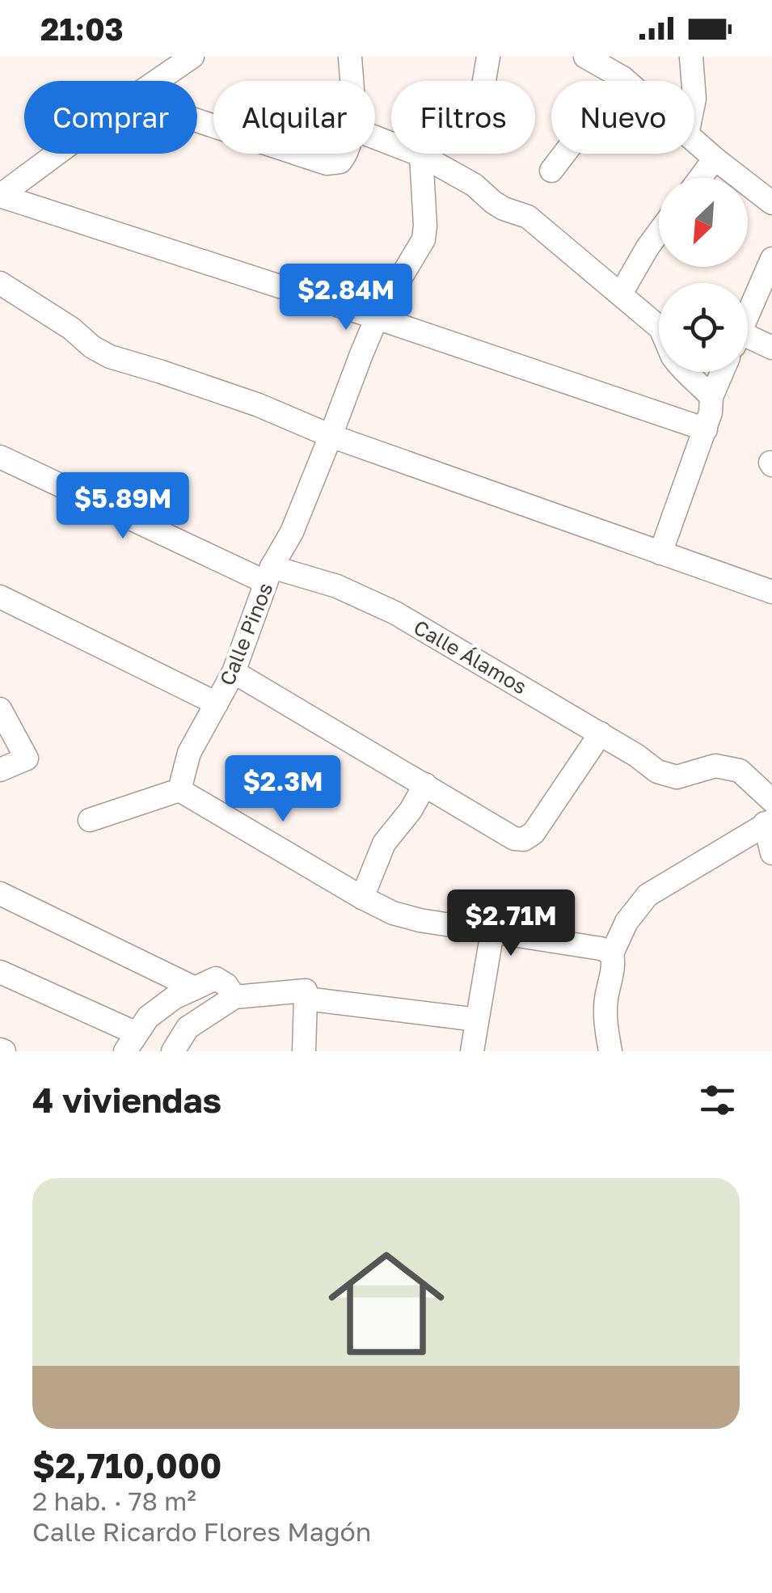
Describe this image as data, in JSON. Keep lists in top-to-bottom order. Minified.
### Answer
{"streets":{"street":["Calle Pinos","Calle Álamos"]},"crossings":[["Calle Pinos","Calle Álamos"]],"north":"bottom left","page":{"status":"21:03","chip":["Comprar","Alquilar","Filtros","Nuevo"],"price":["$2.84M","$5.89M","$2.3M","$2.71M"],"heading":"4 viviendas","list":[{"name":"$2,710,000","note":"2 hab. · 78 m² · Calle Ricardo Flores Magón"}]}}
